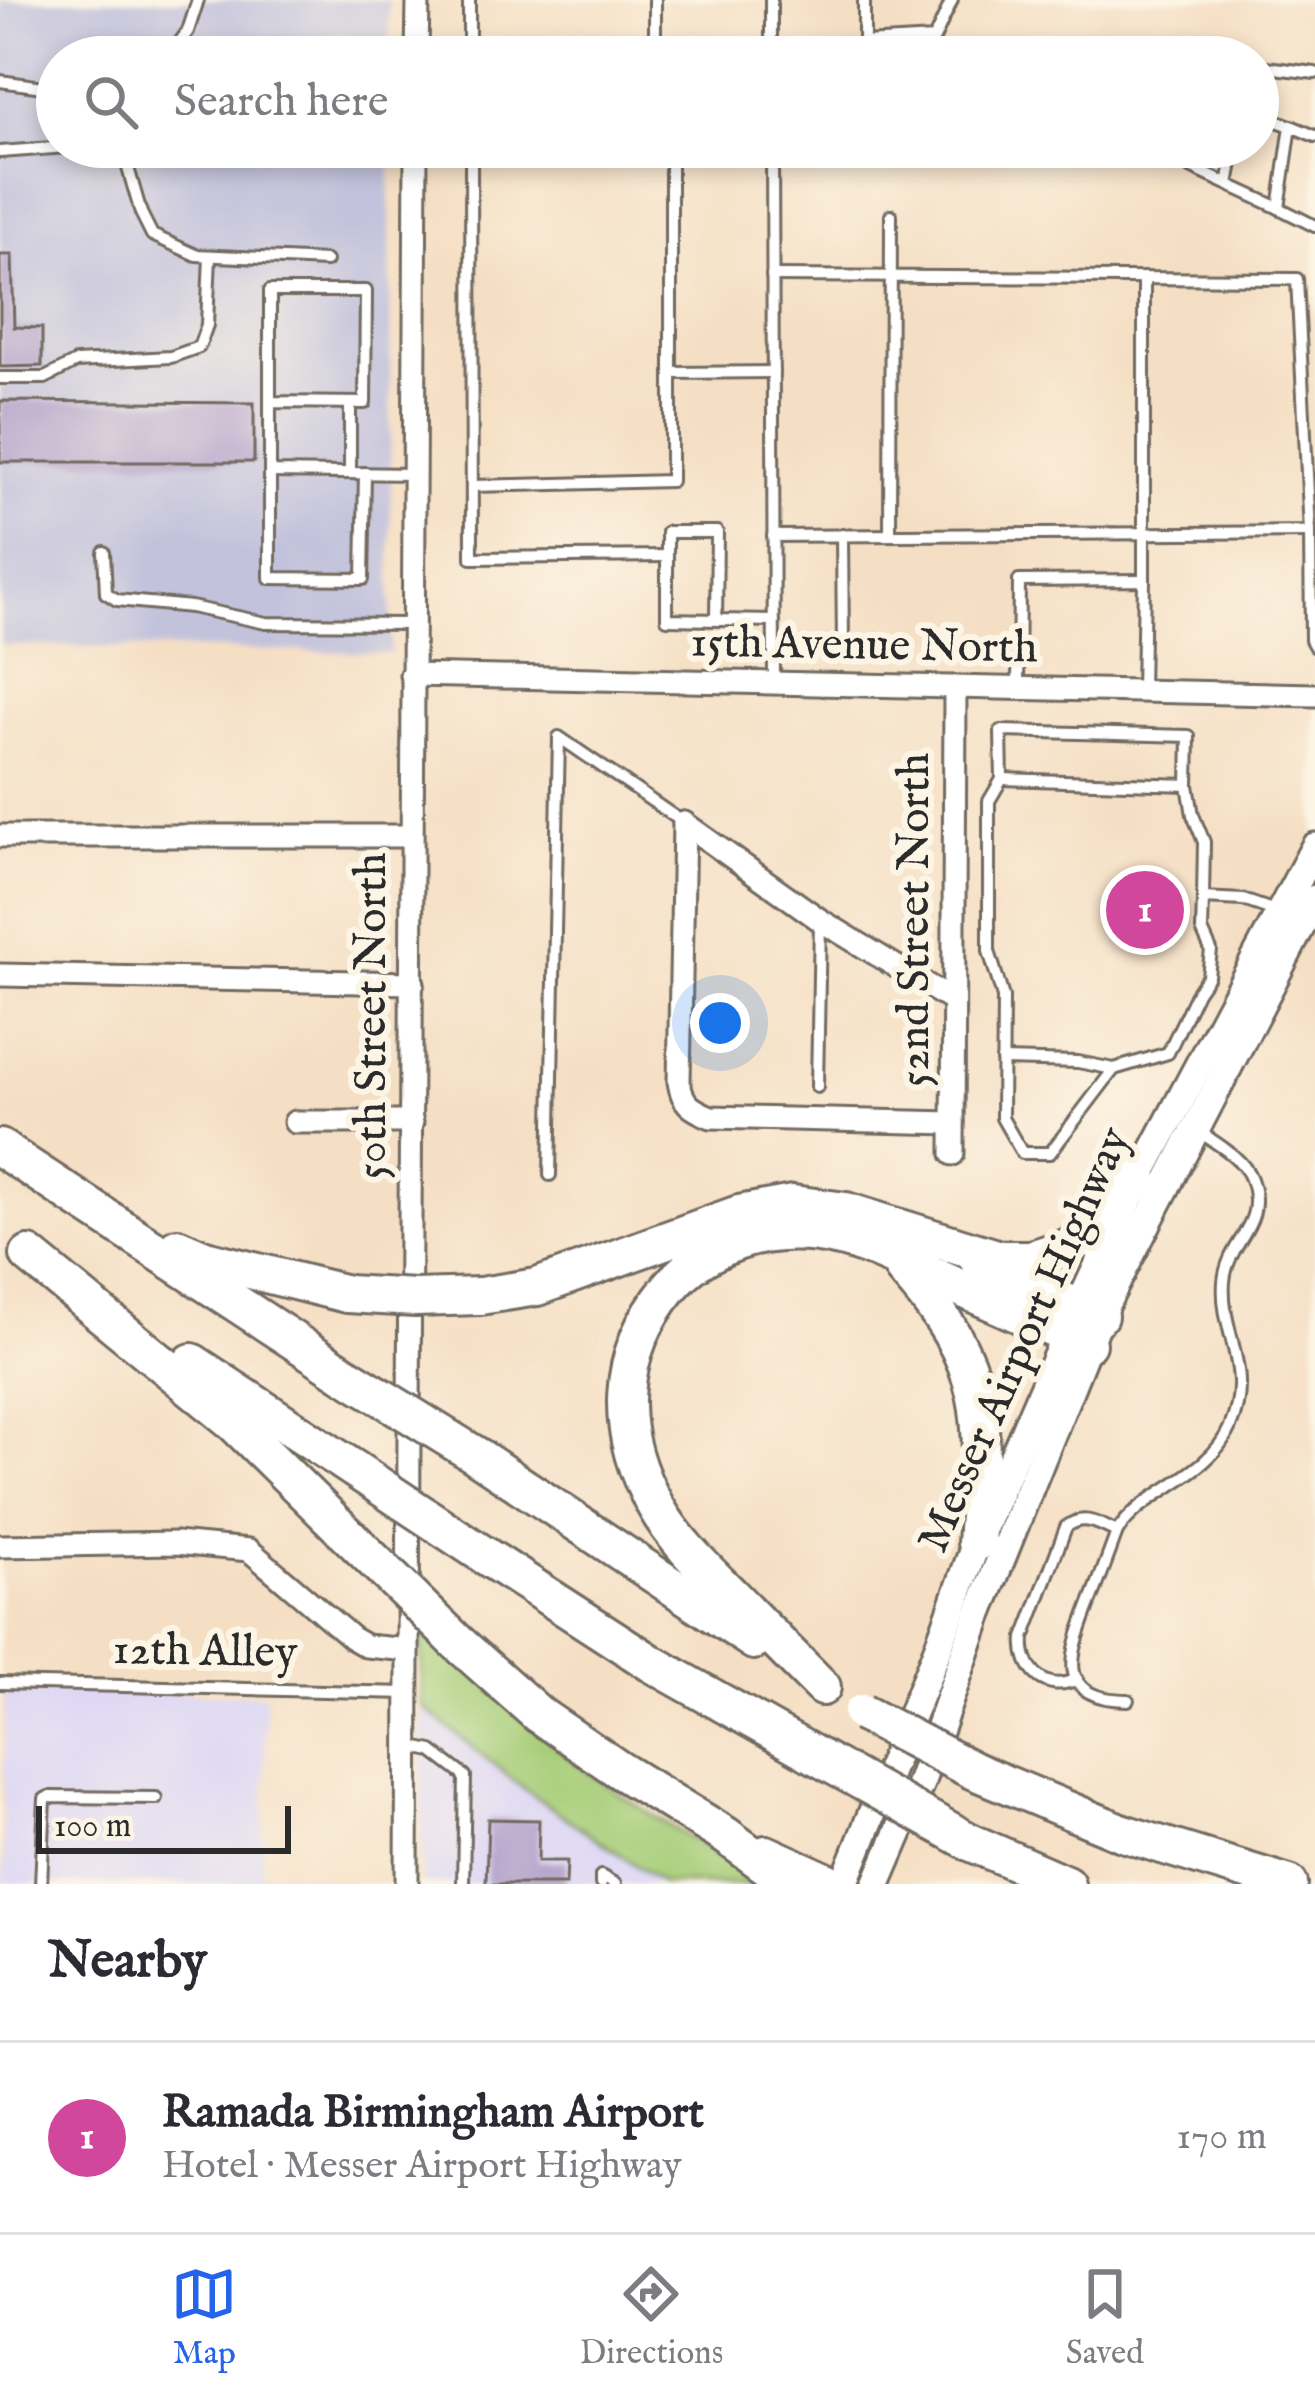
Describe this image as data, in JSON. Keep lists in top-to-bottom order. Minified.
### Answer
{"streets":{"main road":["Messer Airport Highway"],"street":["15th Avenue North","52nd Street North","50th Street North"],"lane":["12th Alley"]},"crossings":[["15th Avenue North","52nd Street North"],["15th Avenue North","50th Street North"],["50th Street North","12th Alley"]],"scale_bar":"100 m","page":{"search":"Search here","pins":"1","scale":"100 m","heading":"Nearby","list":[{"mark":"1","name":"Ramada Birmingham Airport","note":"Hotel · Messer Airport Highway","value":"170 m"}],"nav":["Map","Directions","Saved"]}}
